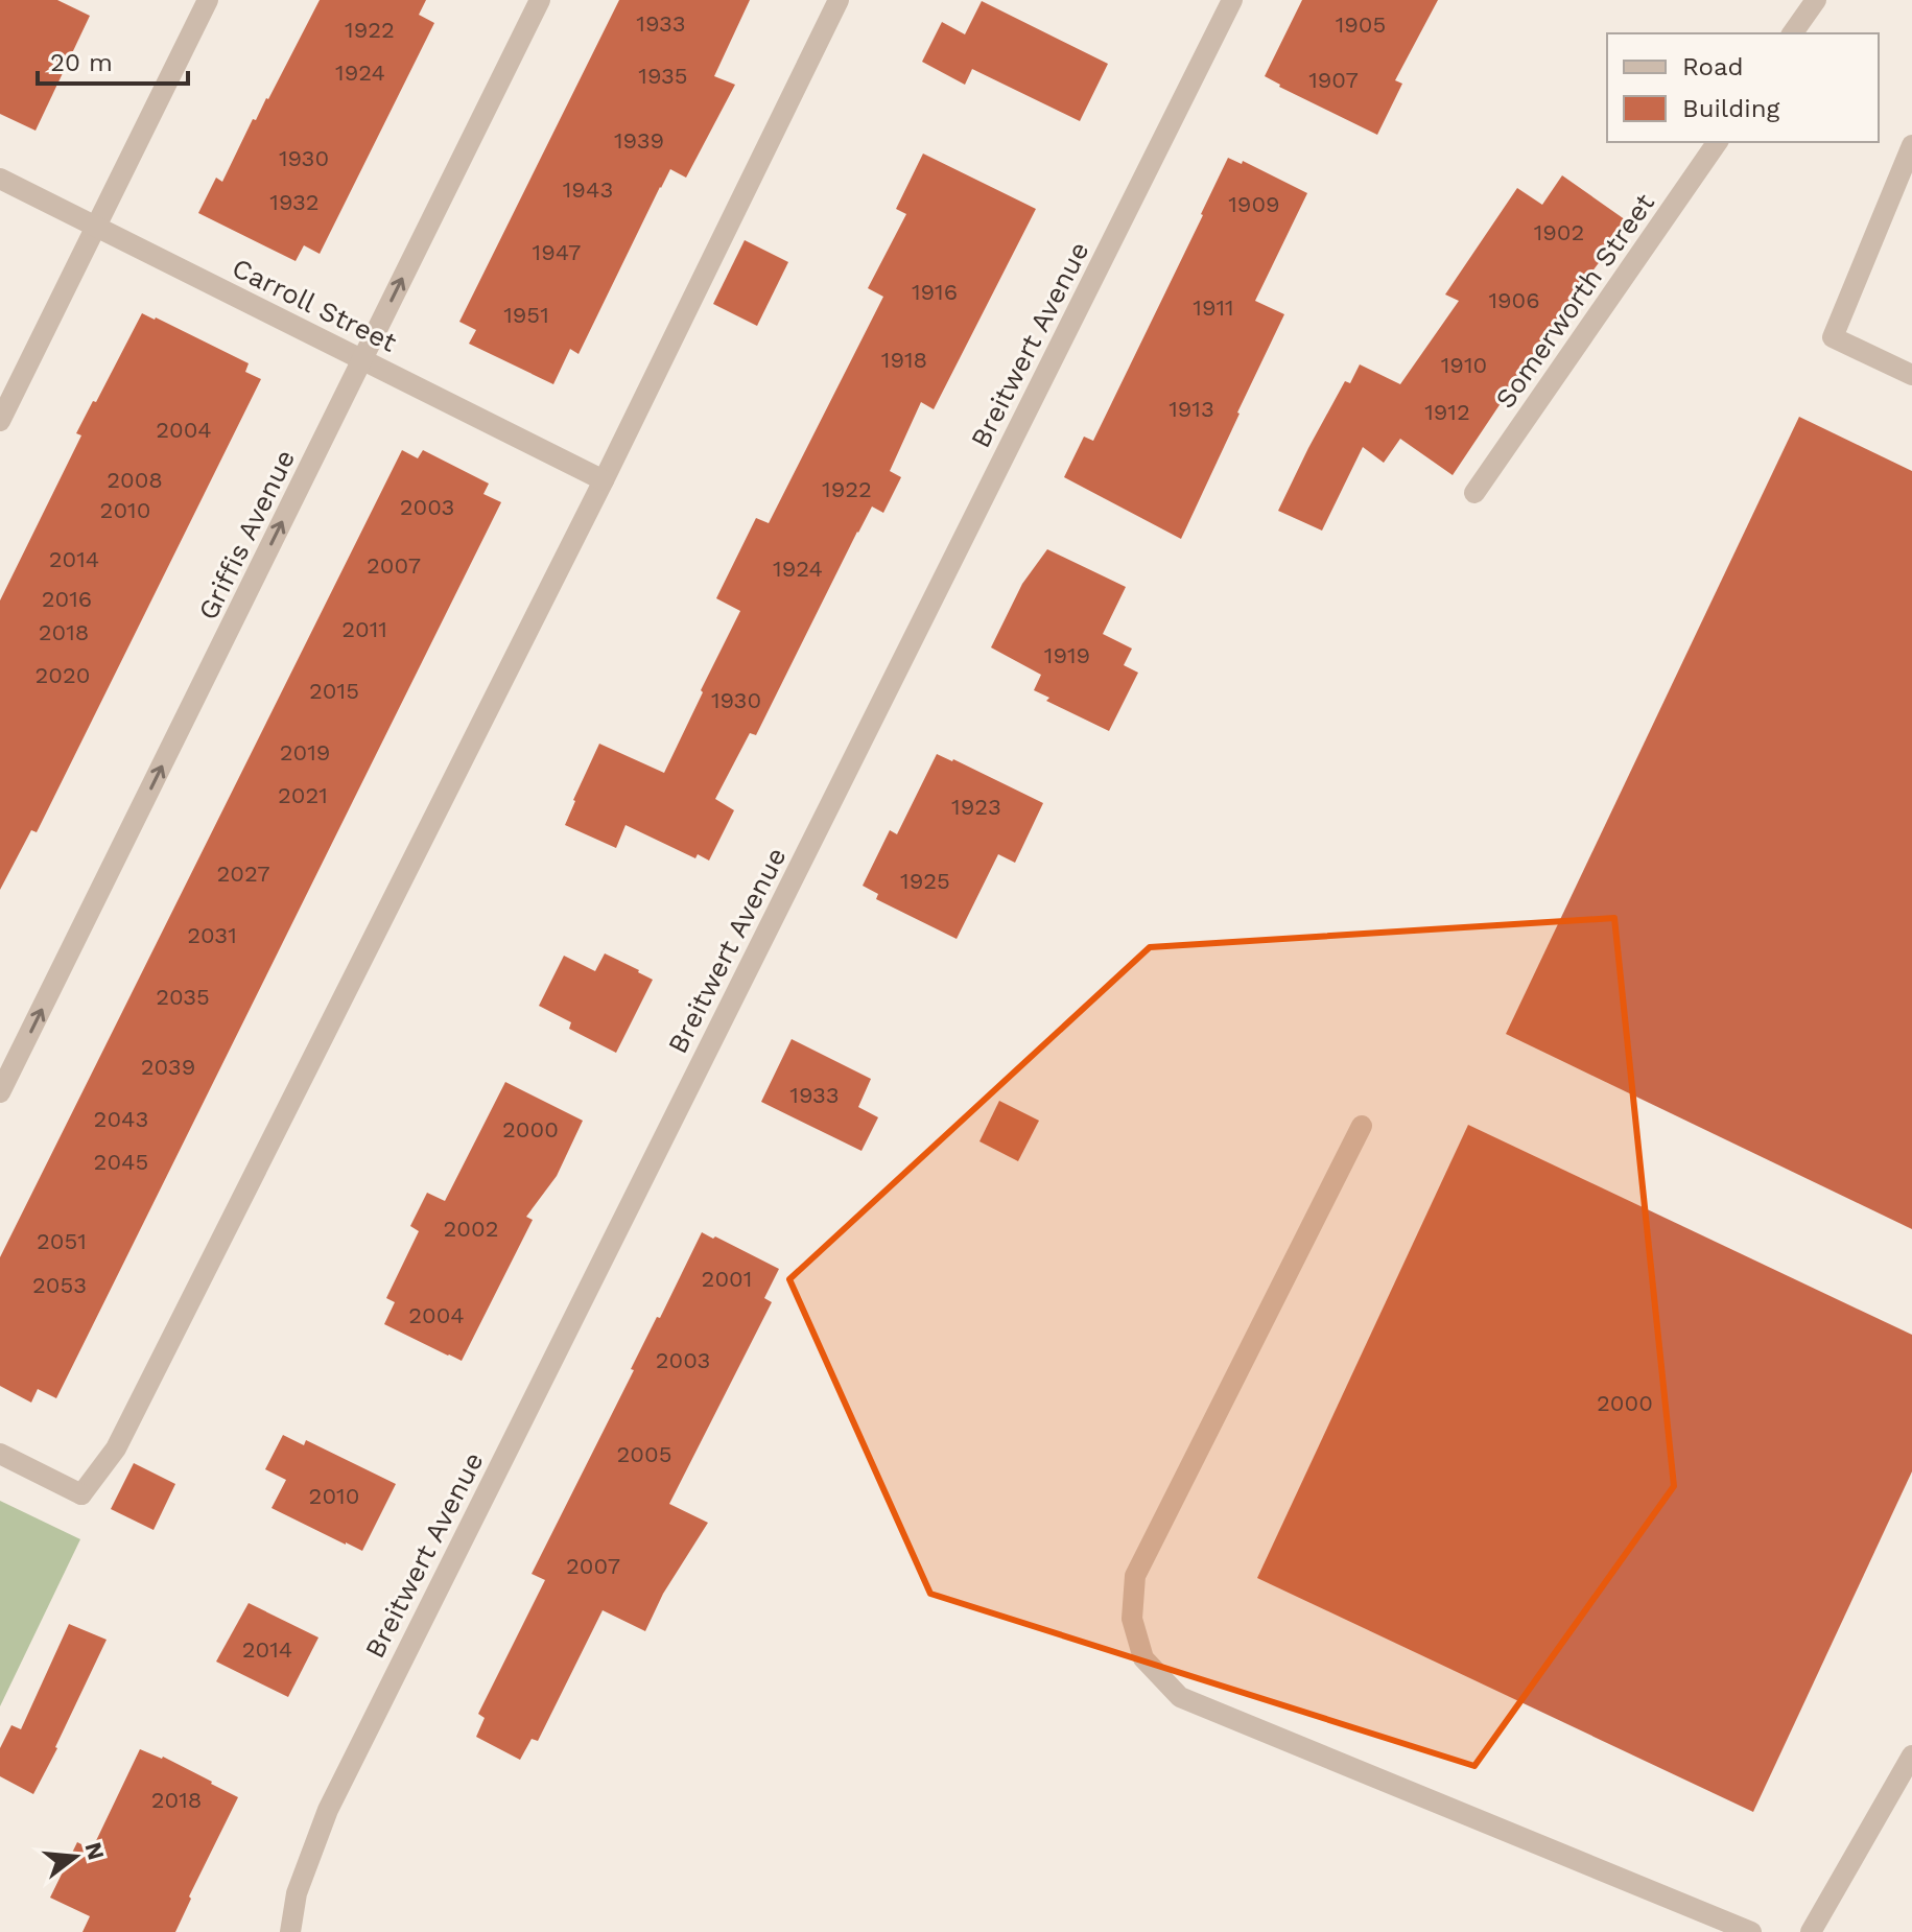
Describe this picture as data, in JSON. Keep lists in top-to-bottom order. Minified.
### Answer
{"streets":{"street":["Somerworth Street","Carroll Street","Breitwert Avenue","Griffis Avenue"]},"crossings":[["Carroll Street","Griffis Avenue"]],"one_way":["Griffis Avenue"],"house_numbers":["1933","1905","1922","1924","1935","1907","1939","1930","1943","1932","1909","1902","1947","1916","1906","1911","1951","1918","1910","1913","1912","2004","2008","1922","2003","2010","2014","2007","1924","2016","2011","2018","1919","2020","2015","1930","2019","2021","1923","2027","1925","2031","2035","2039","1933","2043","2000","2045","2002","2051","2001","2053","2004","2003","2000","2005","2010","2007","2014","2018"],"legend":["Road","Building"],"scale_bar":"20 m","north":"right"}
